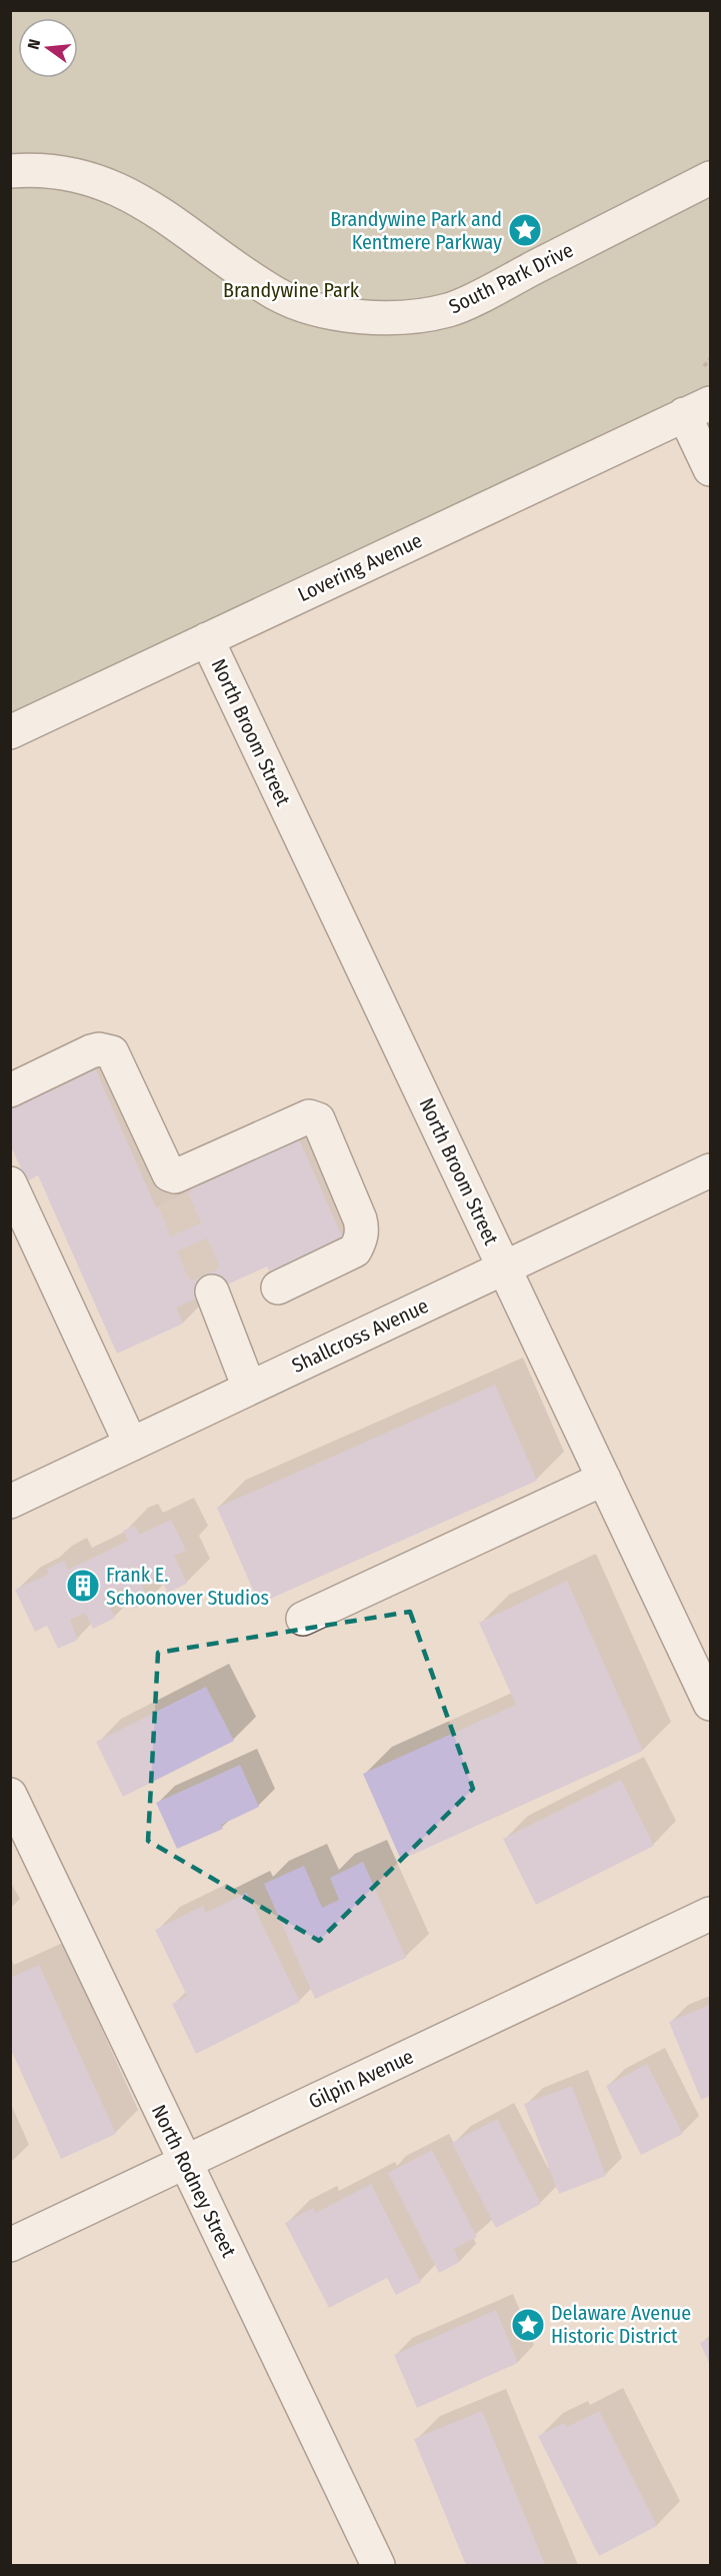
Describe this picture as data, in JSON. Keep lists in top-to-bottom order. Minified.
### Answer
{"streets":{"street":["South Park Drive","Lovering Avenue","North Broom Street","Shallcross Avenue","Gilpin Avenue","North Rodney Street"]},"crossings":[["Lovering Avenue","North Broom Street"],["North Broom Street","Shallcross Avenue"],["Gilpin Avenue","North Rodney Street"]],"parks":["Brandywine Park"],"places":{"place":["Brandywine Park and Kentmere Parkway","Delaware Avenue Historic District"],"building":["Frank E. Schoonover Studios"]},"north":"left"}
